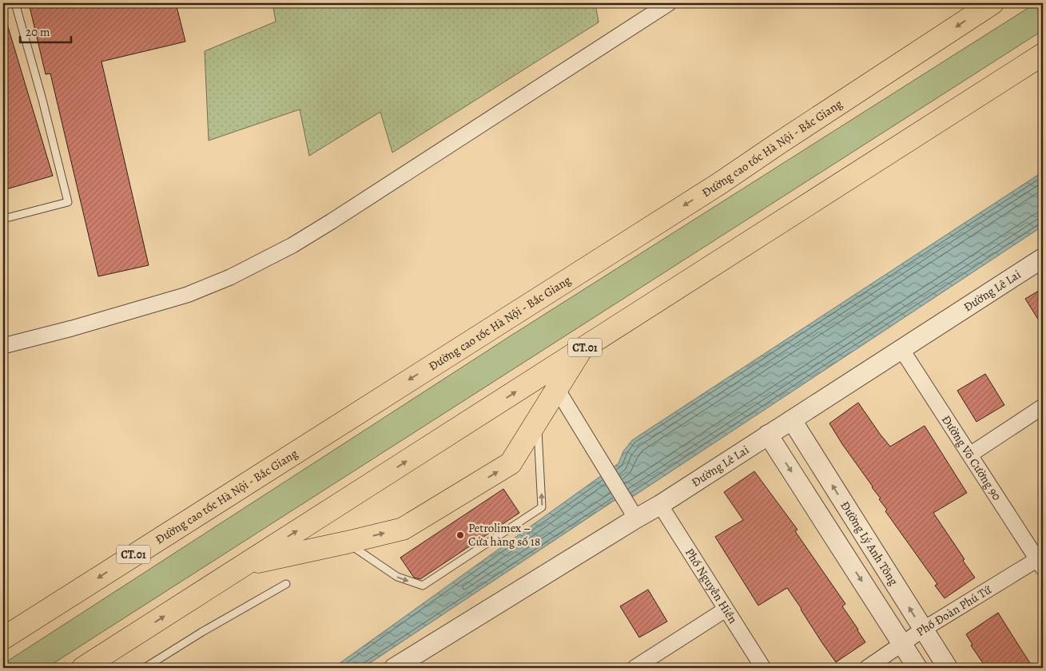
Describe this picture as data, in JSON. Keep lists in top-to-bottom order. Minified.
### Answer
{"streets":{"highway":["Đường cao tốc Hà Nội - Bắc Giang","CT.01"],"street":["Đường Lê Lai","Đường Võ Cường 90","Đường Lý Anh Tông","Phố Nguyễn Hiền","Phố Đoàn Phú Tứ"]},"crossings":[["Đường Lê Lai","Đường Võ Cường 90"],["Đường Lê Lai","Đường Lý Anh Tông"],["Đường Lê Lai","Phố Nguyễn Hiền"],["Đường Võ Cường 90","Phố Đoàn Phú Tứ"],["Đường Lý Anh Tông","Phố Đoàn Phú Tứ"]],"places":["Petrolimex – Cửa hàng số 18"],"scale_bar":"20 m"}
